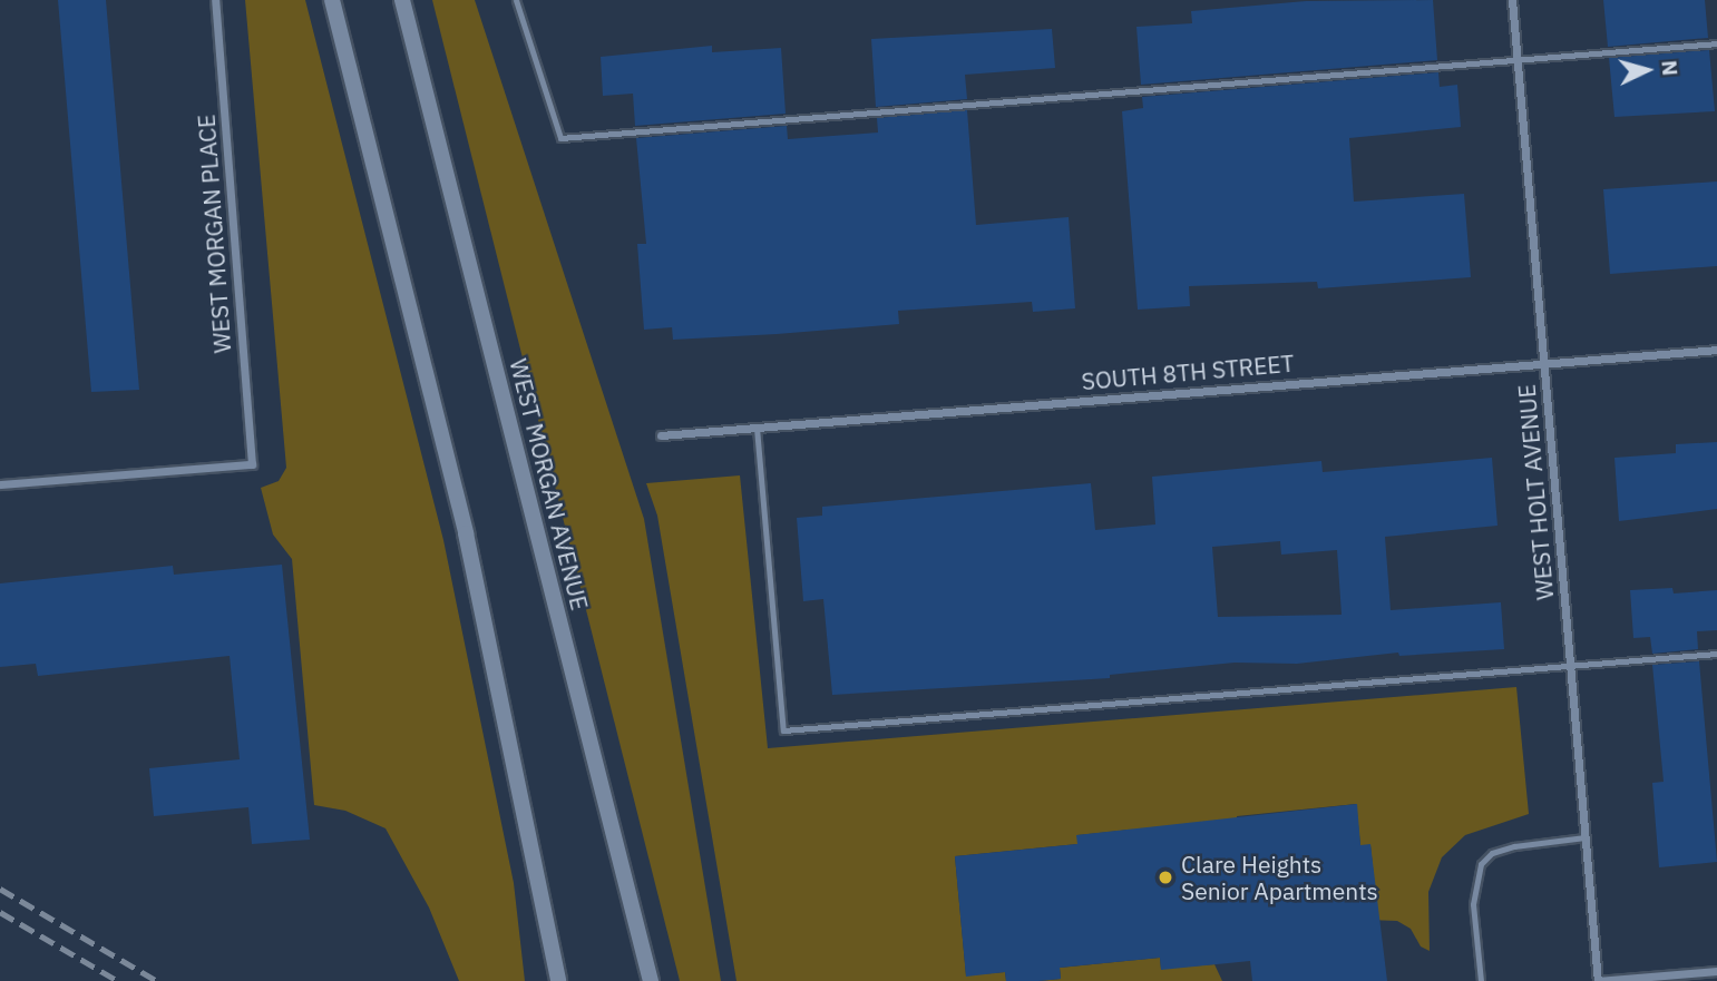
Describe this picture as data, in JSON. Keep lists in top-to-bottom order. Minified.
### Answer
{"streets":{"street":["WEST MORGAN PLACE","SOUTH 8TH STREET","WEST MORGAN AVENUE","WEST HOLT AVENUE"]},"crossings":[["SOUTH 8TH STREET","WEST HOLT AVENUE"]],"places":["Clare Heights Senior Apartments"],"north":"right"}
